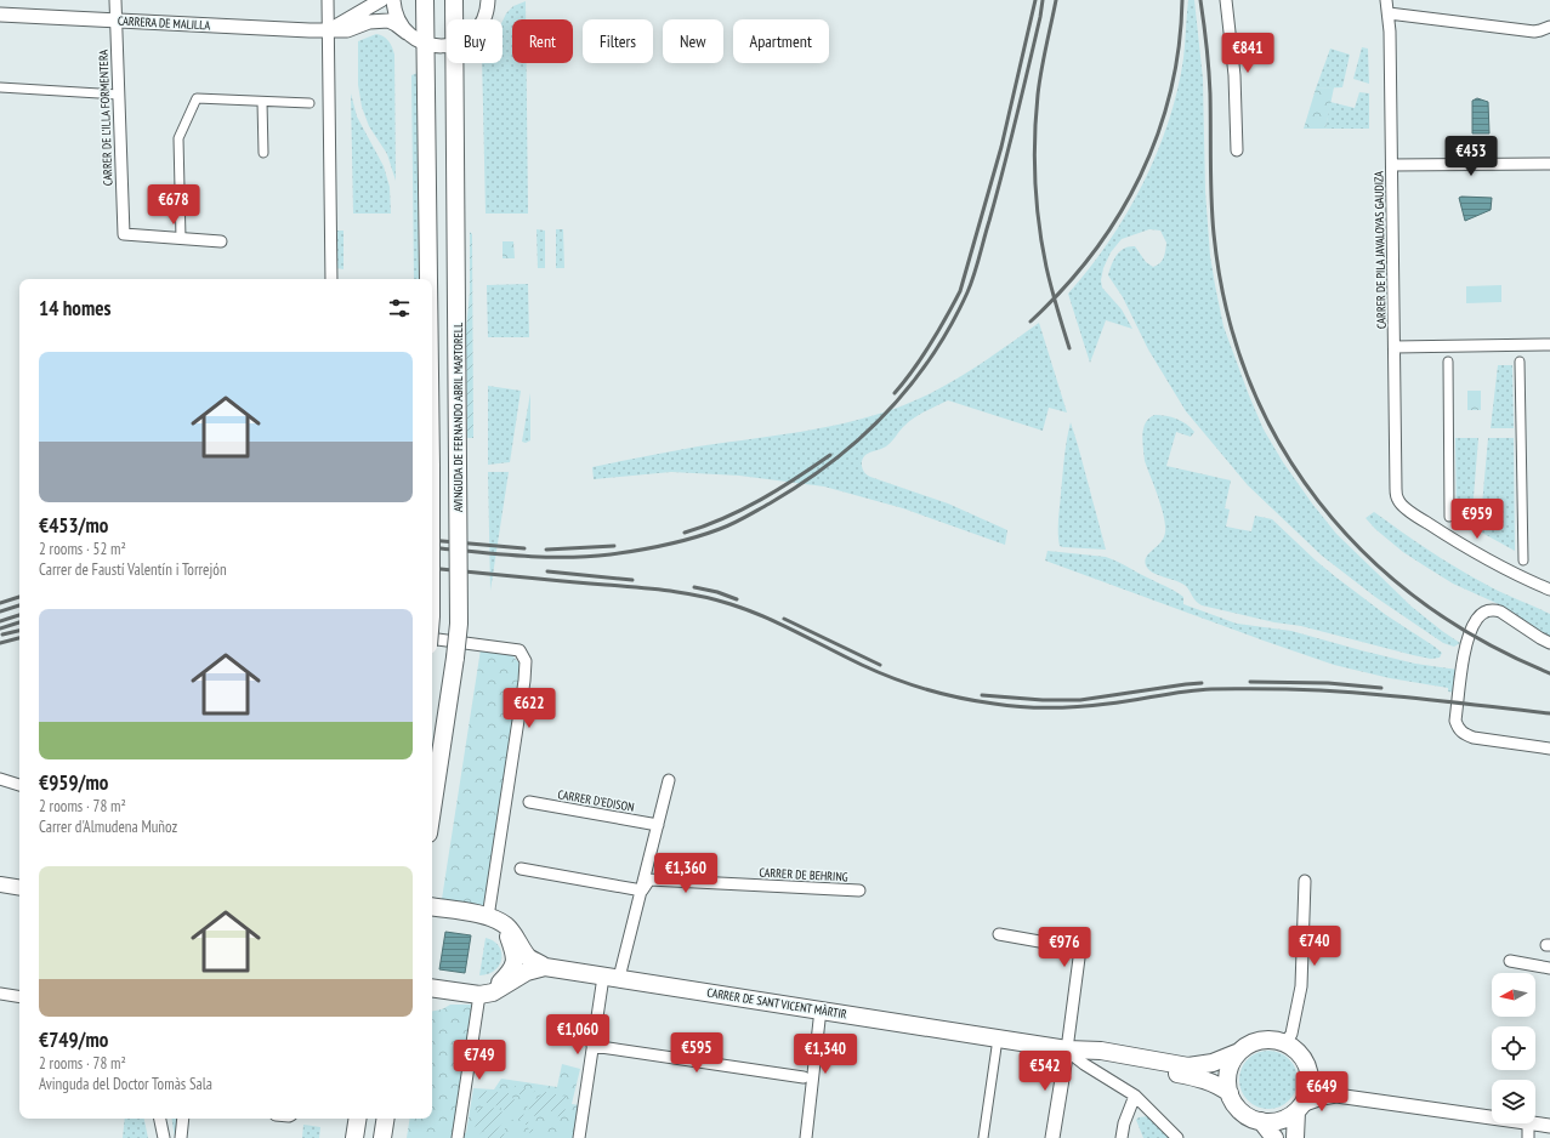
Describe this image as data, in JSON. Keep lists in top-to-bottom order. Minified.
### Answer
{"streets":{"main road":["AVINGUDA DE FERNANDO ABRIL MARTORELL","CARRER DE SANT VICENT MÀRTIR"],"street":["CARRERA DE MALILLA","CARRER DE L'ILLA FORMENTERA","CARRER DE PILA JAVALOYAS GAUDIZA","CARRER D'EDISON","CARRER DE BEHRING"]},"crossings":[["CARRERA DE MALILLA","CARRER DE L'ILLA FORMENTERA"]],"north":"left","page":{"chip":["Buy","Rent","Filters","New","Apartment"],"price":["€841","€453","€678","€959","€622","€1,360","€740","€976","€1,060","€595","€1,340","€749","€542","€649"],"heading":"14 homes","list":[{"name":"€453/mo","note":"2 rooms · 52 m² · Carrer de Faustí Valentín i Torrejón"},{"name":"€959/mo","note":"2 rooms · 78 m² · Carrer d'Almudena Muñoz"},{"name":"€749/mo","note":"2 rooms · 78 m² · Avinguda del Doctor Tomàs Sala"}]}}
